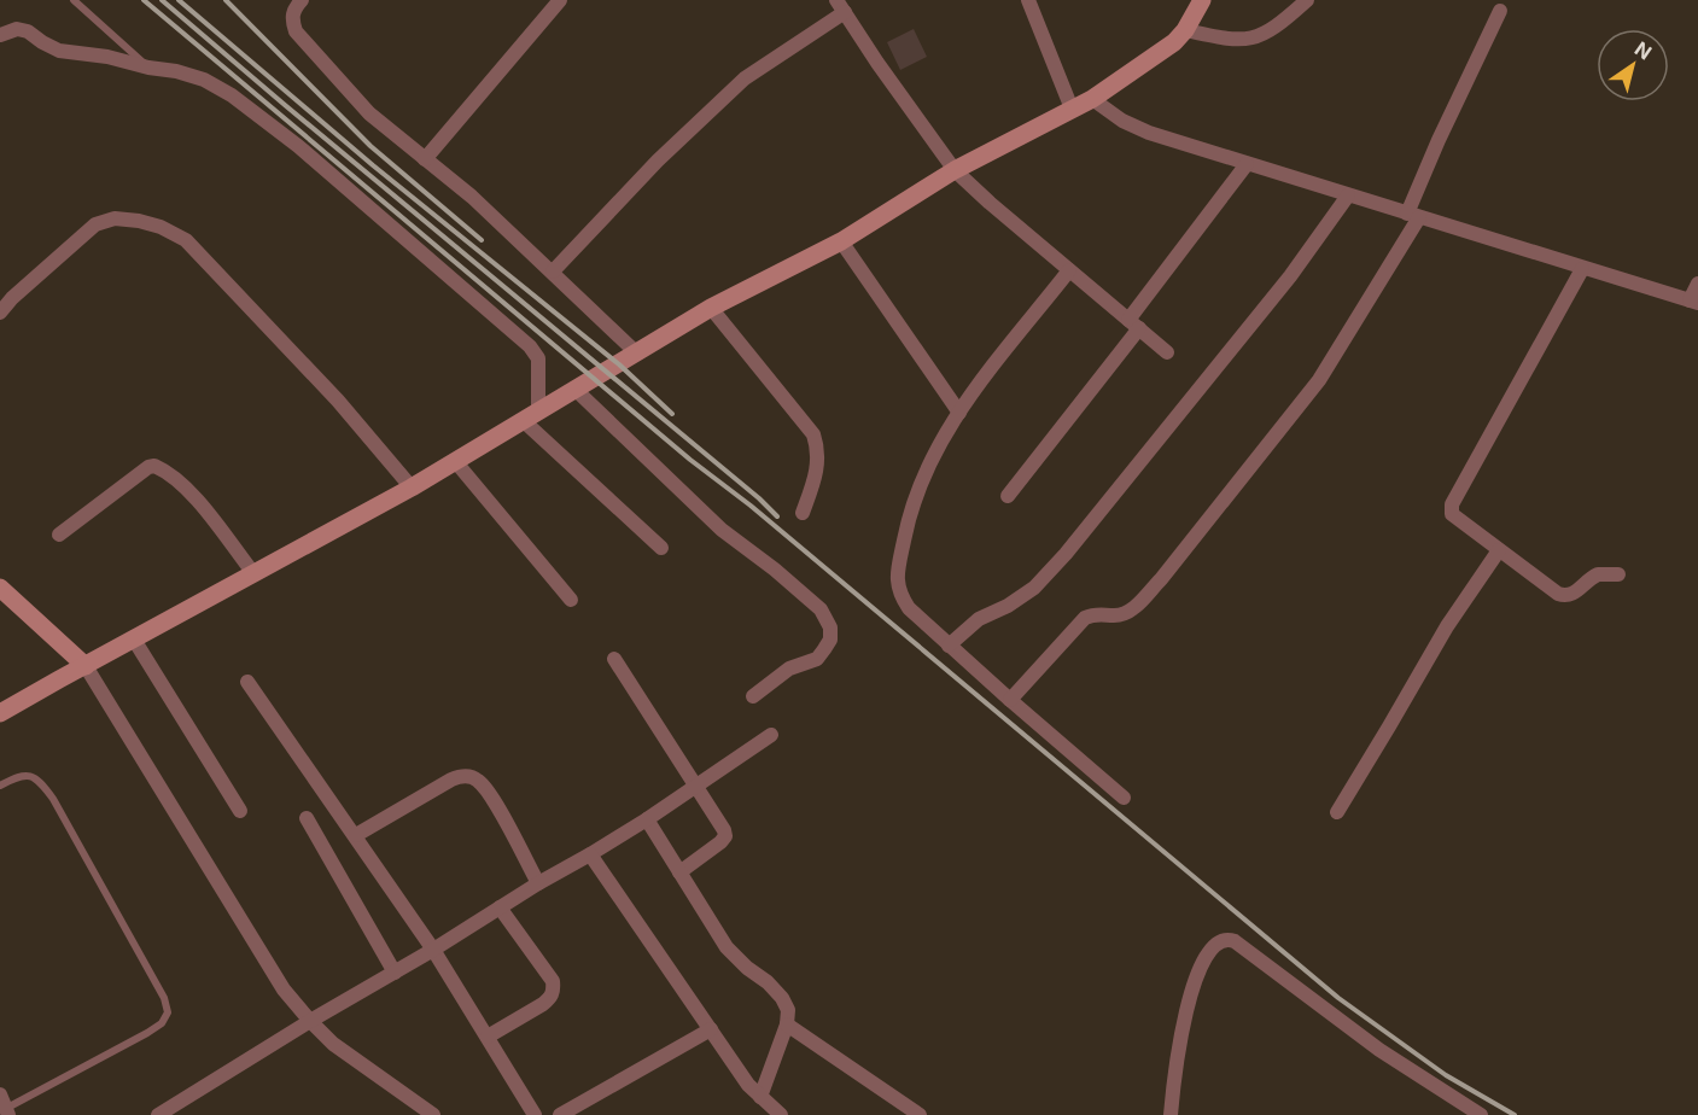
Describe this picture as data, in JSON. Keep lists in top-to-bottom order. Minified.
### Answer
{"north":"top right"}
